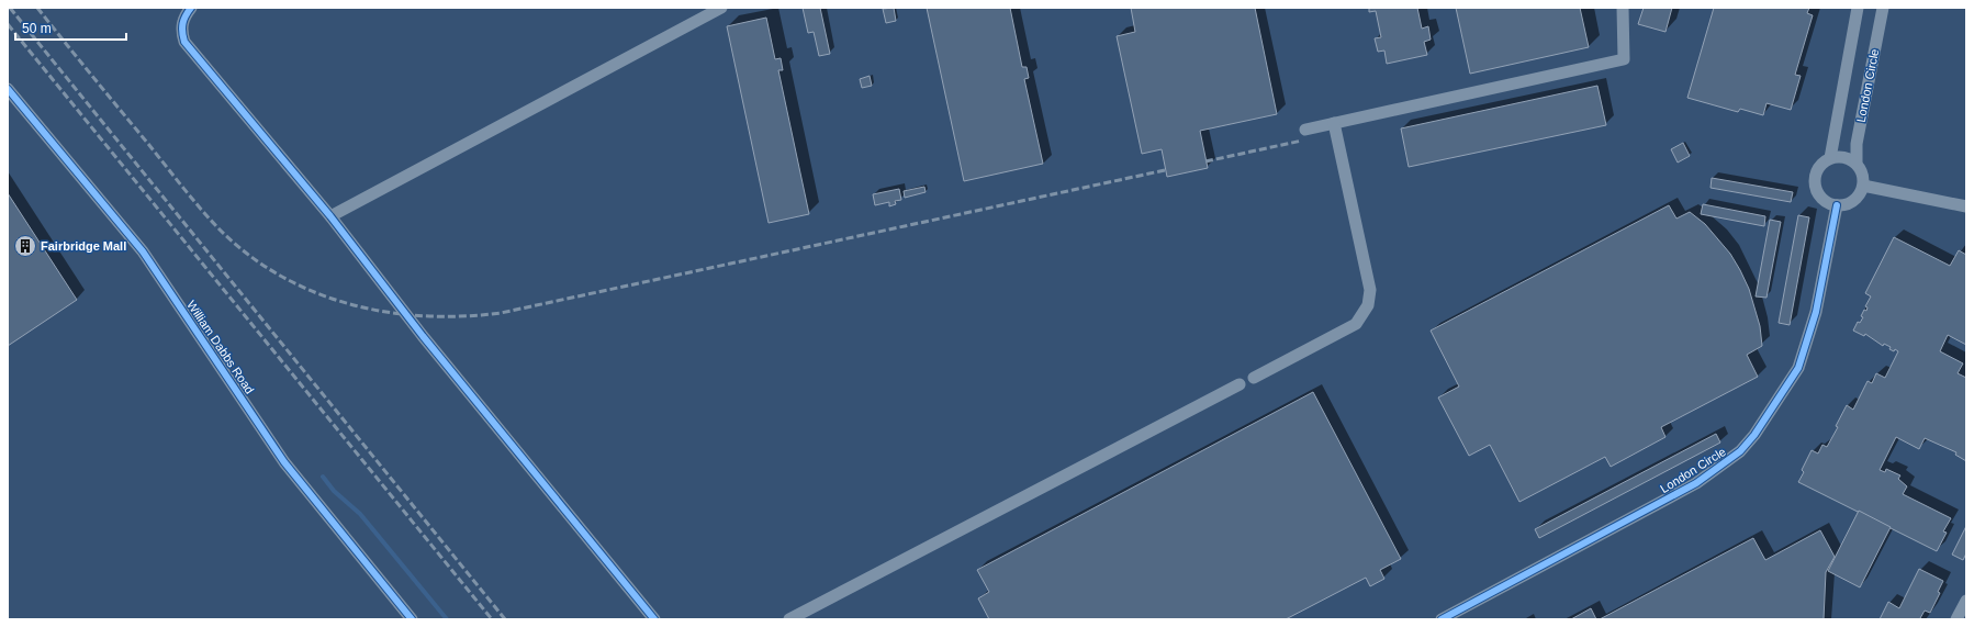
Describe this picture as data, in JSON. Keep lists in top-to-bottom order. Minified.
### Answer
{"streets":{"street":["London Circle","William Dabbs Road"]},"places":{"building":["Fairbridge Mall"]},"scale_bar":"50 m"}
